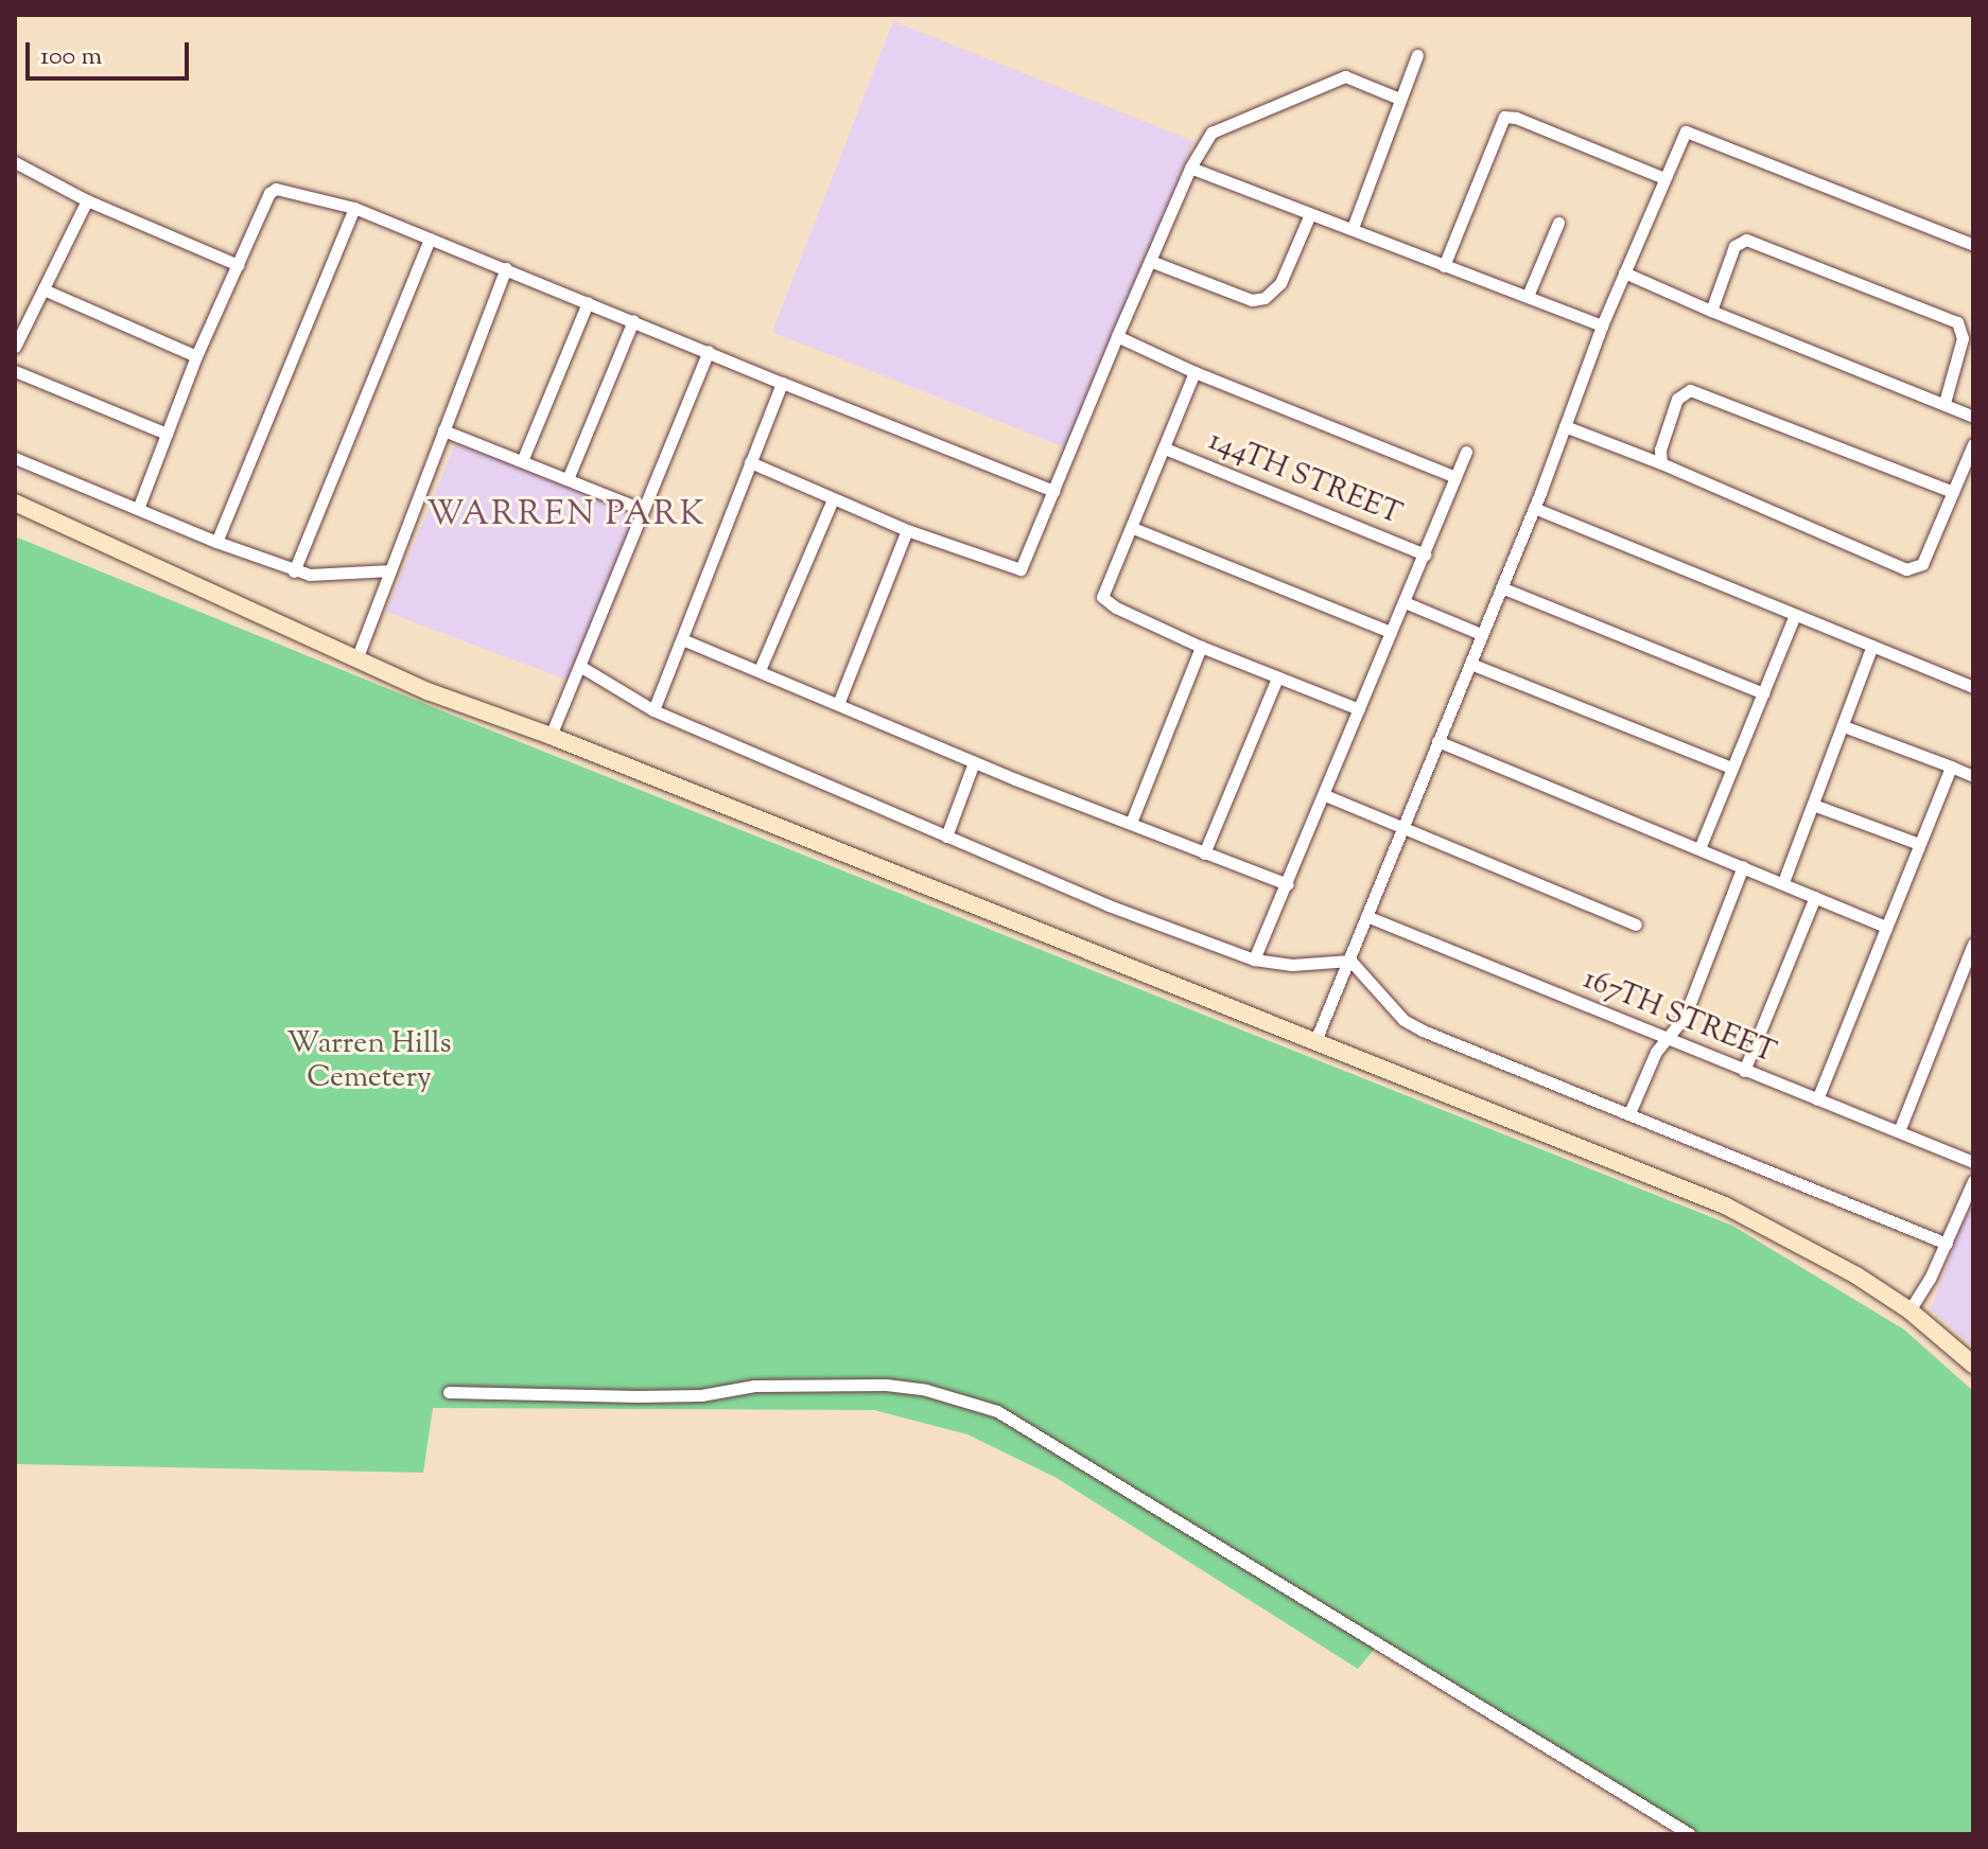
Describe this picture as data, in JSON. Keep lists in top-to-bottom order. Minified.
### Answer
{"streets":{"street":["144TH STREET","167TH STREET"]},"districts":["WARREN PARK"],"parks":["Warren Hills Cemetery"],"scale_bar":"100 m"}
